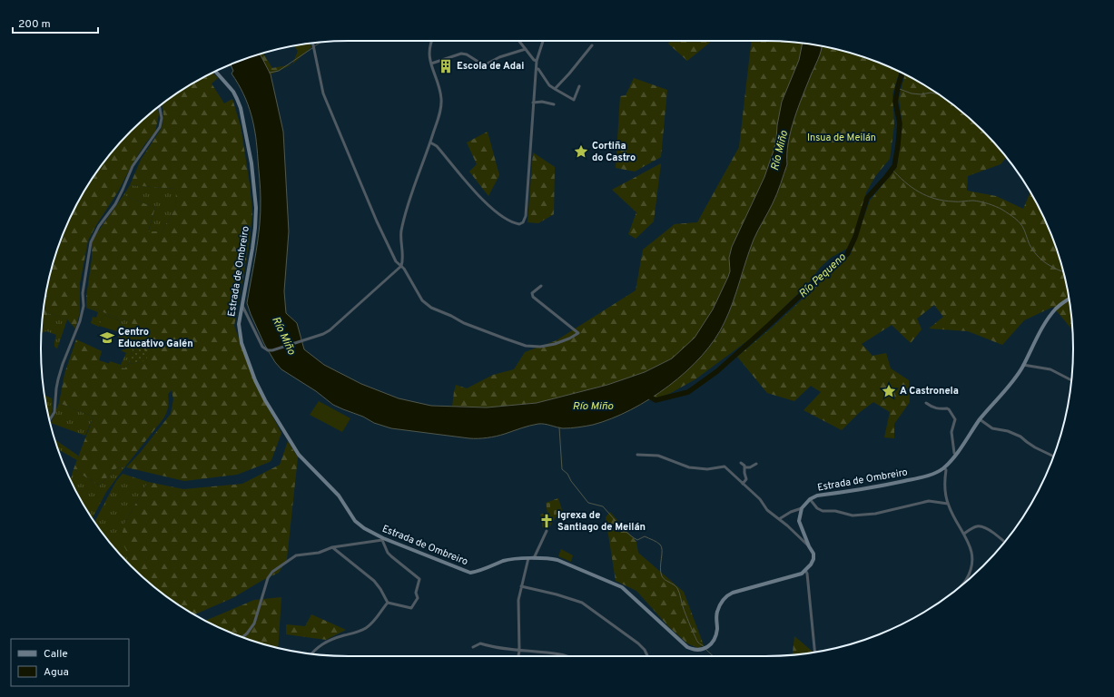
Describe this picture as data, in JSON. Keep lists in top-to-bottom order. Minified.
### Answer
{"streets":{"street":["Estrada de Ombreiro"]},"water":["Río Miño","Río Pequeno"],"parks":["Insua de Meilán"],"places":{"building":["Escola de Adai"],"place":["Cortiña do Castro","A Castronela"],"school or university":["Centro Educativo Galén"],"church":["Igrexa de Santiago de Meilán"]},"legend":["Calle","Agua"],"scale_bar":"200 m"}
